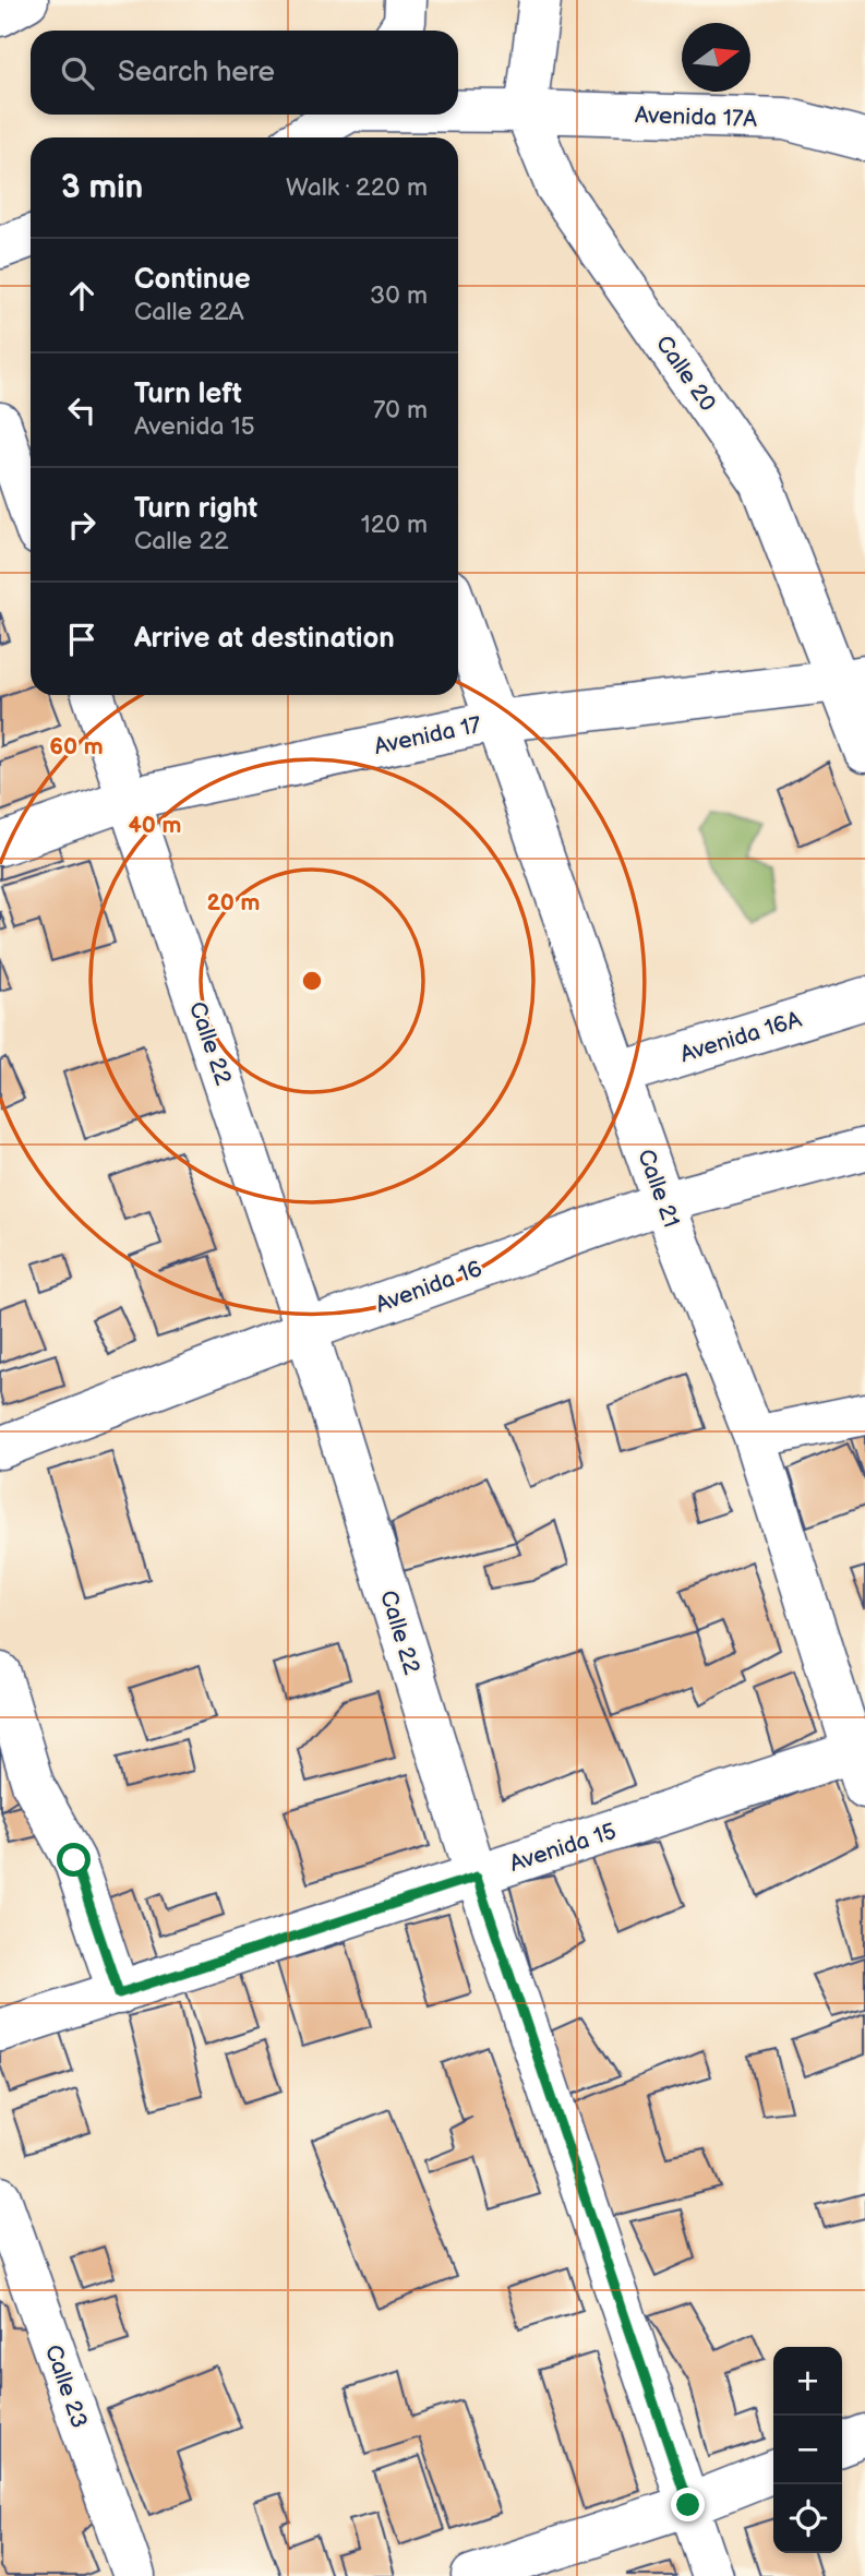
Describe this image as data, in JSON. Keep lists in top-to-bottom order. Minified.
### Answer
{"streets":{"street":["Avenida 17A","Calle 20","Avenida 17","Avenida 16A","Calle 22","Calle 21","Avenida 16","Avenida 15","Calle 23"]},"crossings":[["Avenida 17A","Calle 20"],["Calle 20","Avenida 17"],["Avenida 17","Calle 22"],["Avenida 17","Calle 21"],["Avenida 16A","Calle 21"],["Calle 22","Avenida 16"],["Calle 22","Avenida 15"],["Calle 21","Avenida 16"],["Calle 21","Avenida 15"]],"north":"right","page":{"search":"Search here","heading":["3 min","Walk · 220 m"],"list":[["Continue","Calle 22A","30 m"],["Turn left","Avenida 15","70 m"],["Turn right","Calle 22","120 m"],"Arrive at destination"],"map_buttons":["+","−"]},"rings":["60 m","40 m","20 m"]}
